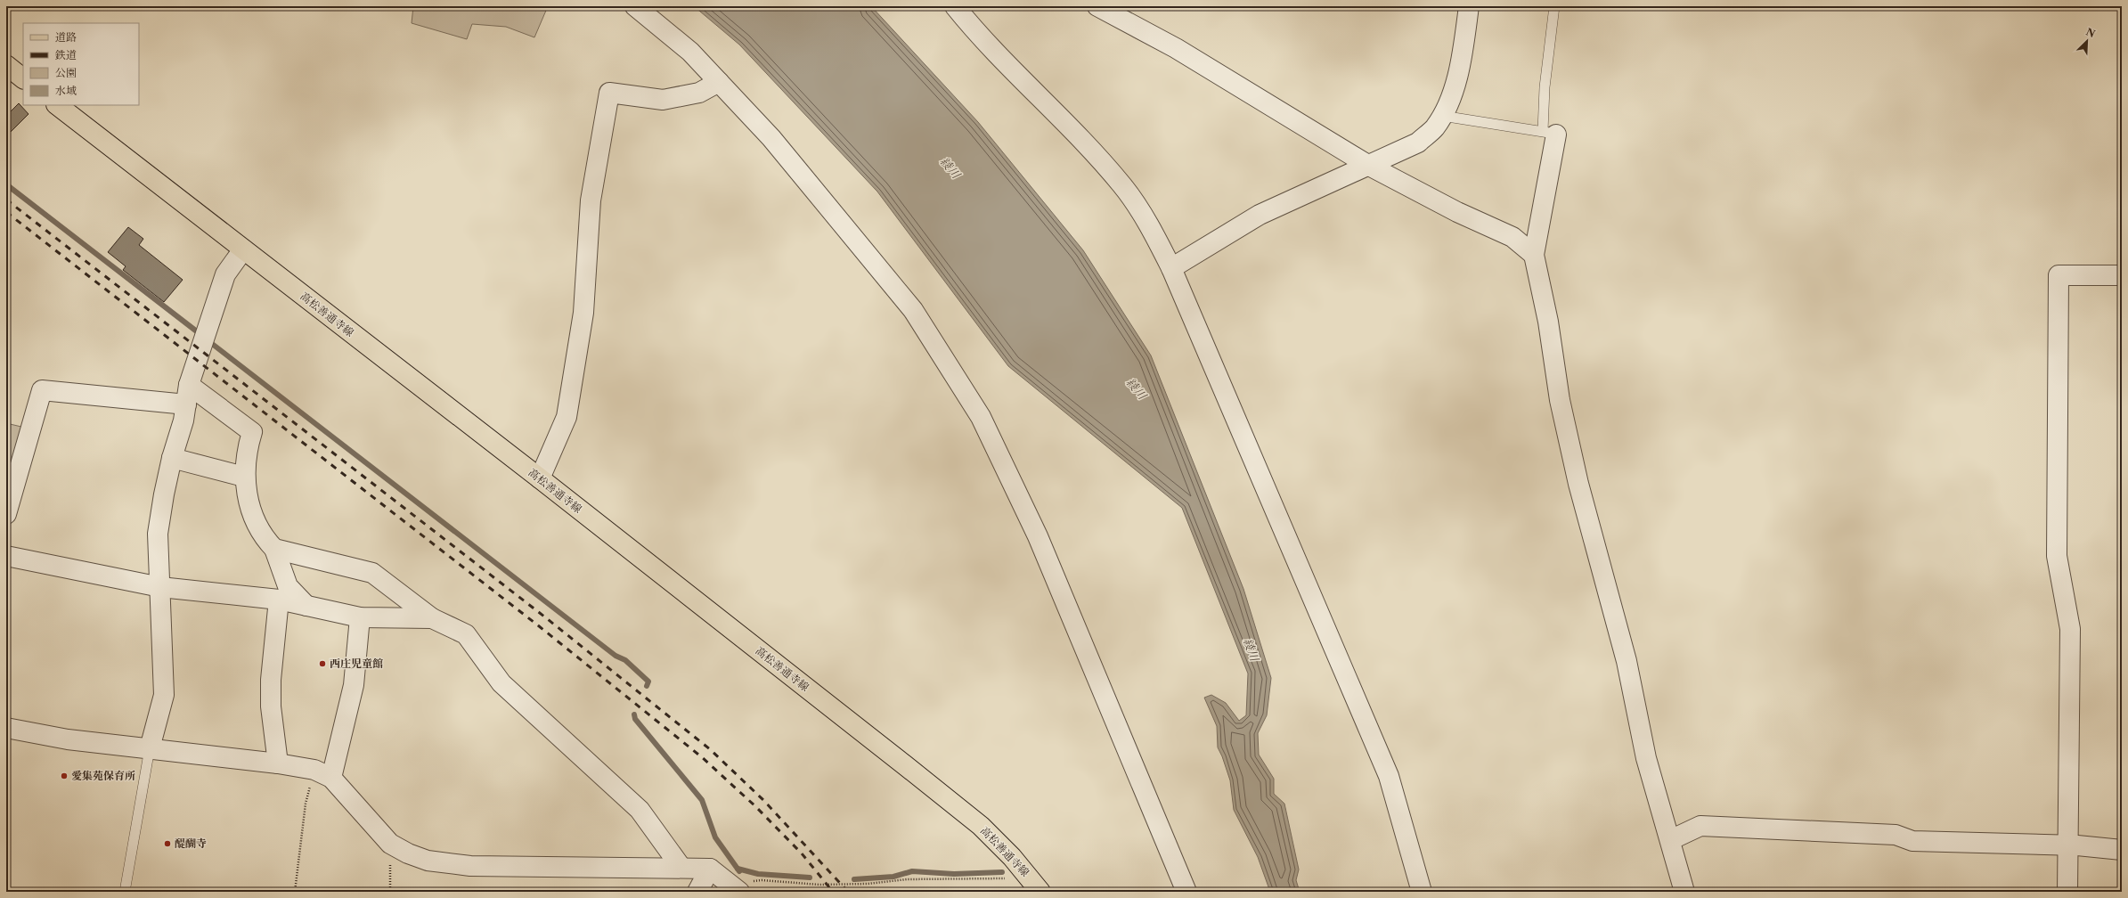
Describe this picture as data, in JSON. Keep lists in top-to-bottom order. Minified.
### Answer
{"streets":{"main road":["高松善通寺線"]},"water":["綾川"],"places":["西庄児童館","愛集苑保育所","醍醐寺"],"legend":["道路","鉄道","公園","水域"],"north":"top right"}
